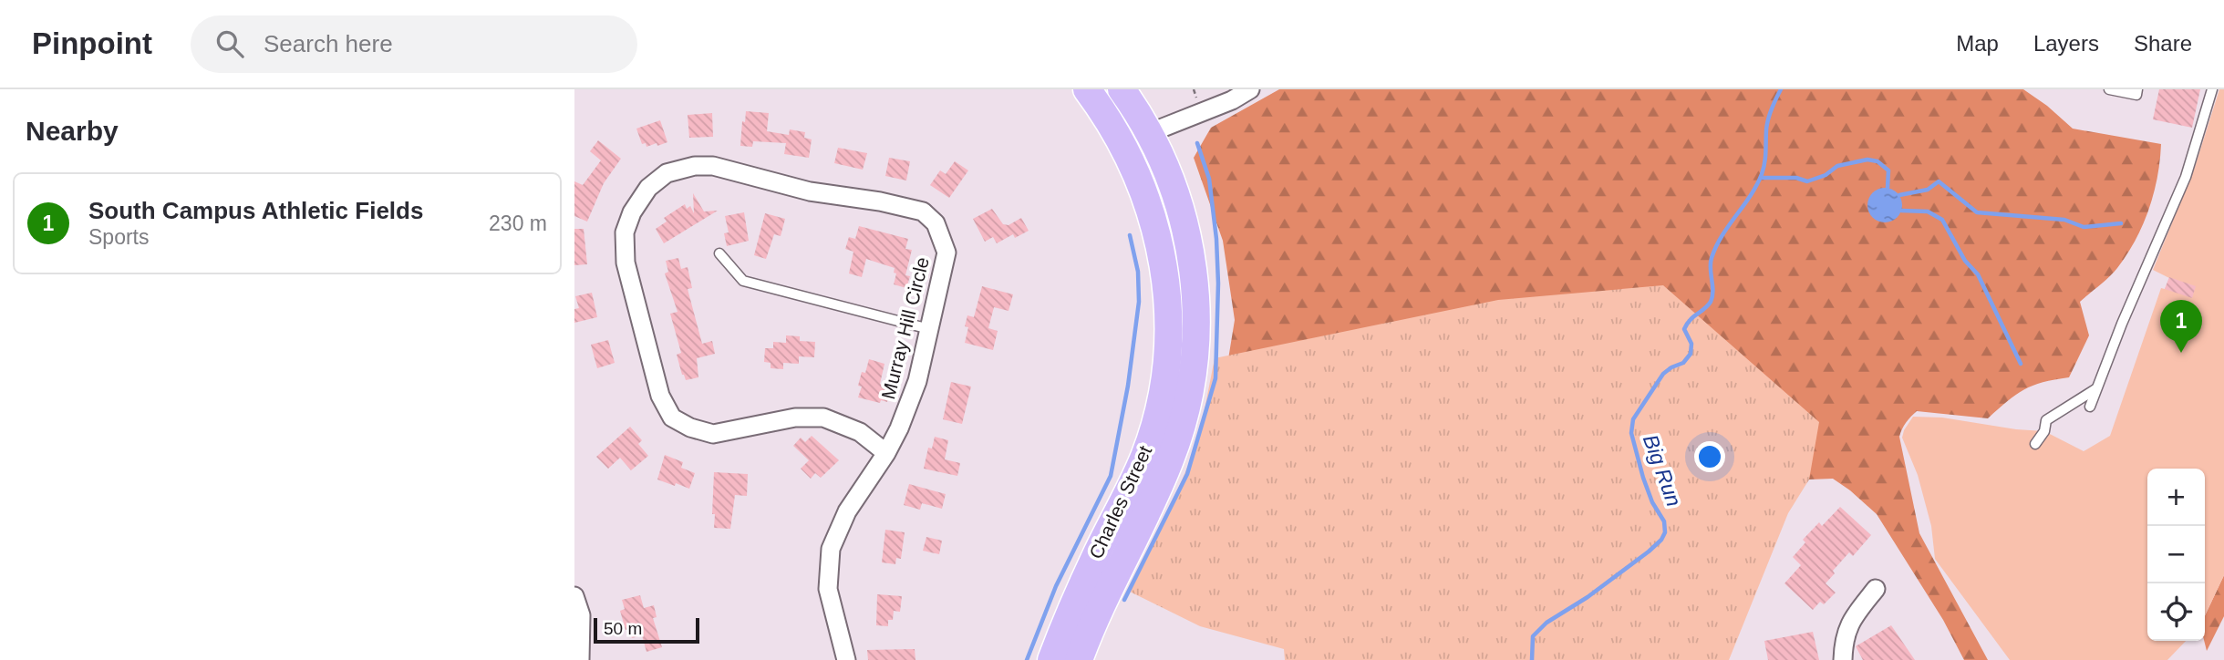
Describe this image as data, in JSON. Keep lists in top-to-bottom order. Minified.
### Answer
{"streets":{"main road":["Charles Street"],"street":["Murray Hill Circle"]},"water":["Big Run"],"scale_bar":"50 m","page":{"header":"Pinpoint","search":"Search here","nav":["Map","Layers","Share"],"heading":"Nearby","list":[{"mark":"1","name":"South Campus Athletic Fields","note":"Sports","value":"230 m"}],"pins":"1","map_buttons":["+","−"],"scale":"50 m"}}
